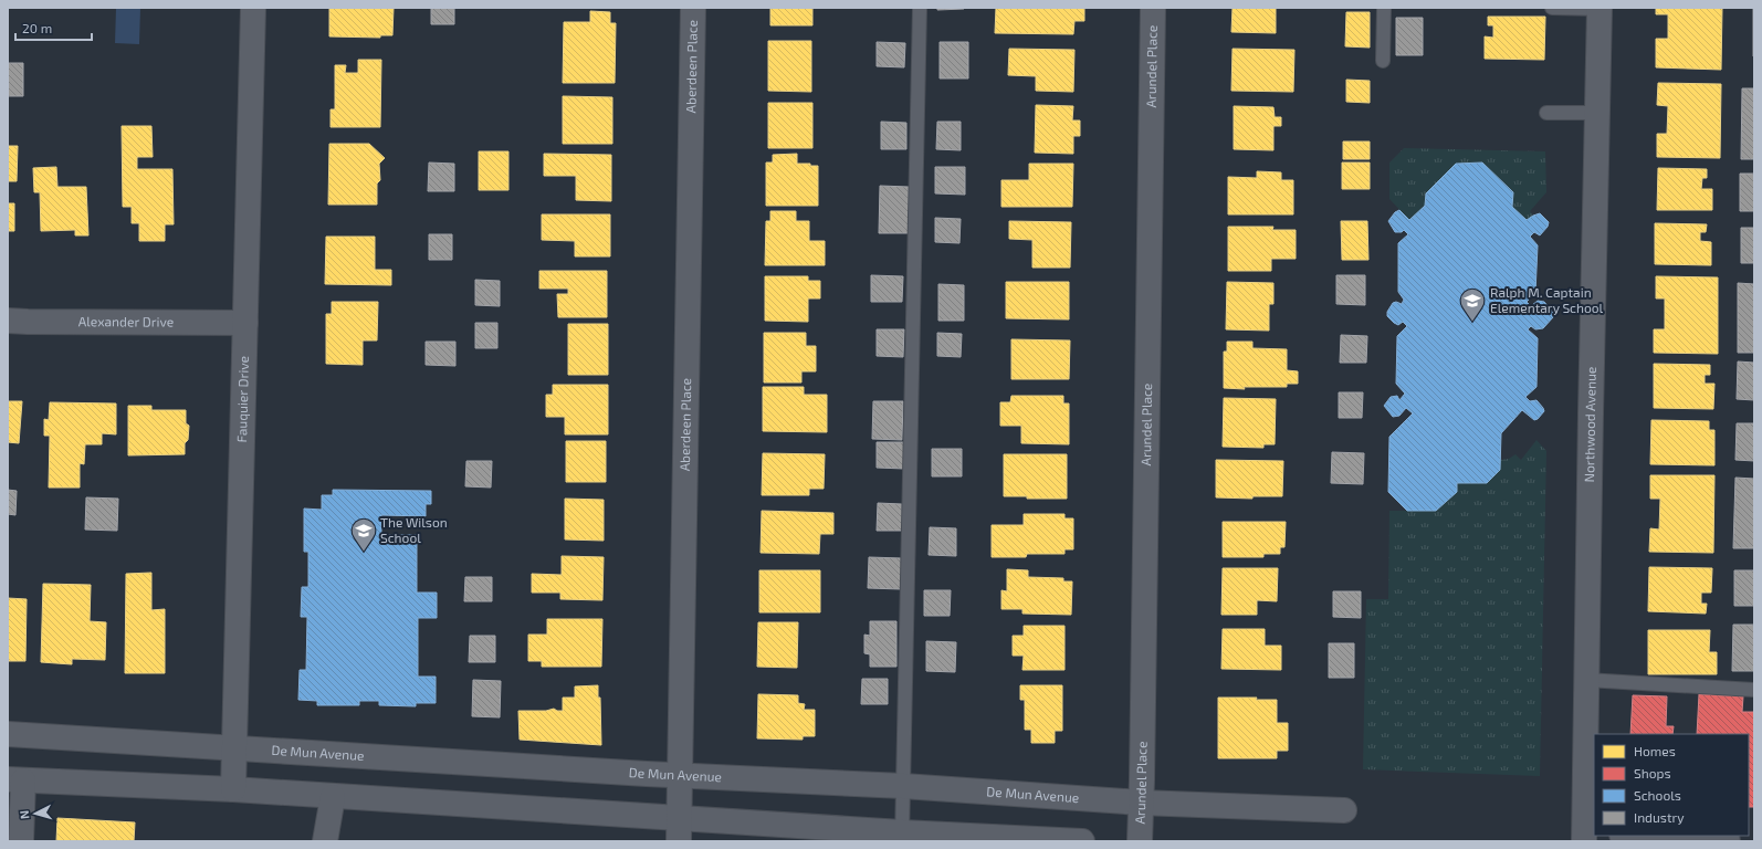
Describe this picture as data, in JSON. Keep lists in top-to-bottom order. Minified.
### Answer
{"streets":{"street":["Aberdeen Place","Arundel Place","Alexander Drive","Fauquier Drive","Northwood Avenue","De Mun Avenue"]},"crossings":[["Aberdeen Place","De Mun Avenue"],["Arundel Place","De Mun Avenue"],["Alexander Drive","Fauquier Drive"],["Fauquier Drive","De Mun Avenue"]],"places":{"school or university":["Ralph M. Captain Elementary School","The Wilson School"]},"legend":["Homes","Shops","Schools","Industry"],"scale_bar":"20 m","north":"left"}
